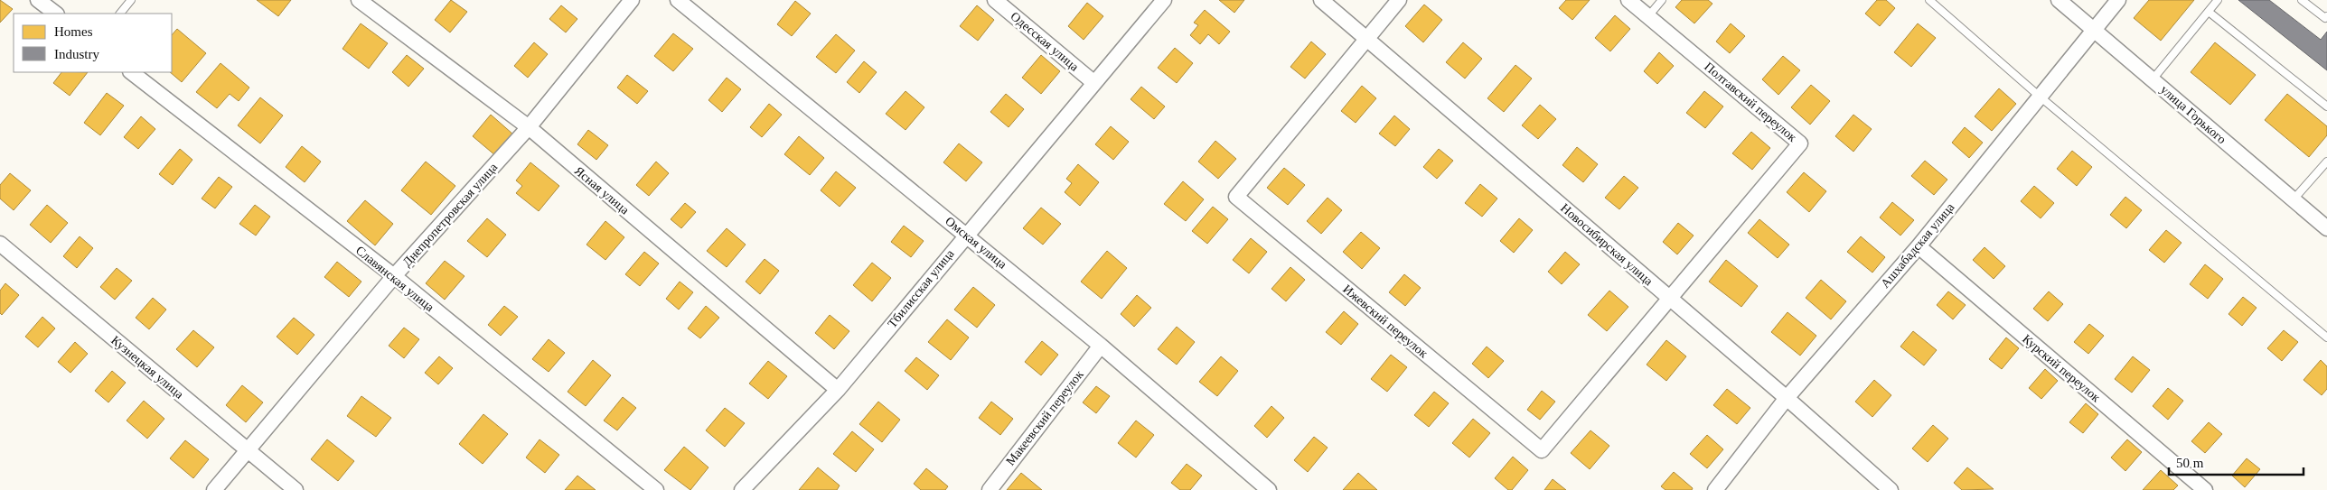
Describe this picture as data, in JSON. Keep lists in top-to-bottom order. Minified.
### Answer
{"streets":{"street":["Одесская улица","Полтавский переулок","улица Горького","Ясная улица","Днепропетровская улица","Омская улица","Новосибирская улица","Ашхабадская улица","Славянская улица","Тбилисская улица","Ижевский переулок","Кузнецкая улица","Курский переулок","Макеевский переулок"]},"crossings":[["Одесская улица","Тбилисская улица"],["Полтавский переулок","Новосибирская улица"],["Полтавский переулок","Ижевский переулок"],["улица Горького","Ашхабадская улица"],["Ясная улица","Днепропетровская улица"],["Ясная улица","Тбилисская улица"],["Днепропетровская улица","Славянская улица"],["Днепропетровская улица","Кузнецкая улица"],["Омская улица","Тбилисская улица"],["Омская улица","Макеевский переулок"],["Новосибирская улица","Ашхабадская улица"],["Новосибирская улица","Ижевский переулок"],["Ашхабадская улица","Курский переулок"]],"legend":["Homes","Industry"],"scale_bar":"50 m"}
